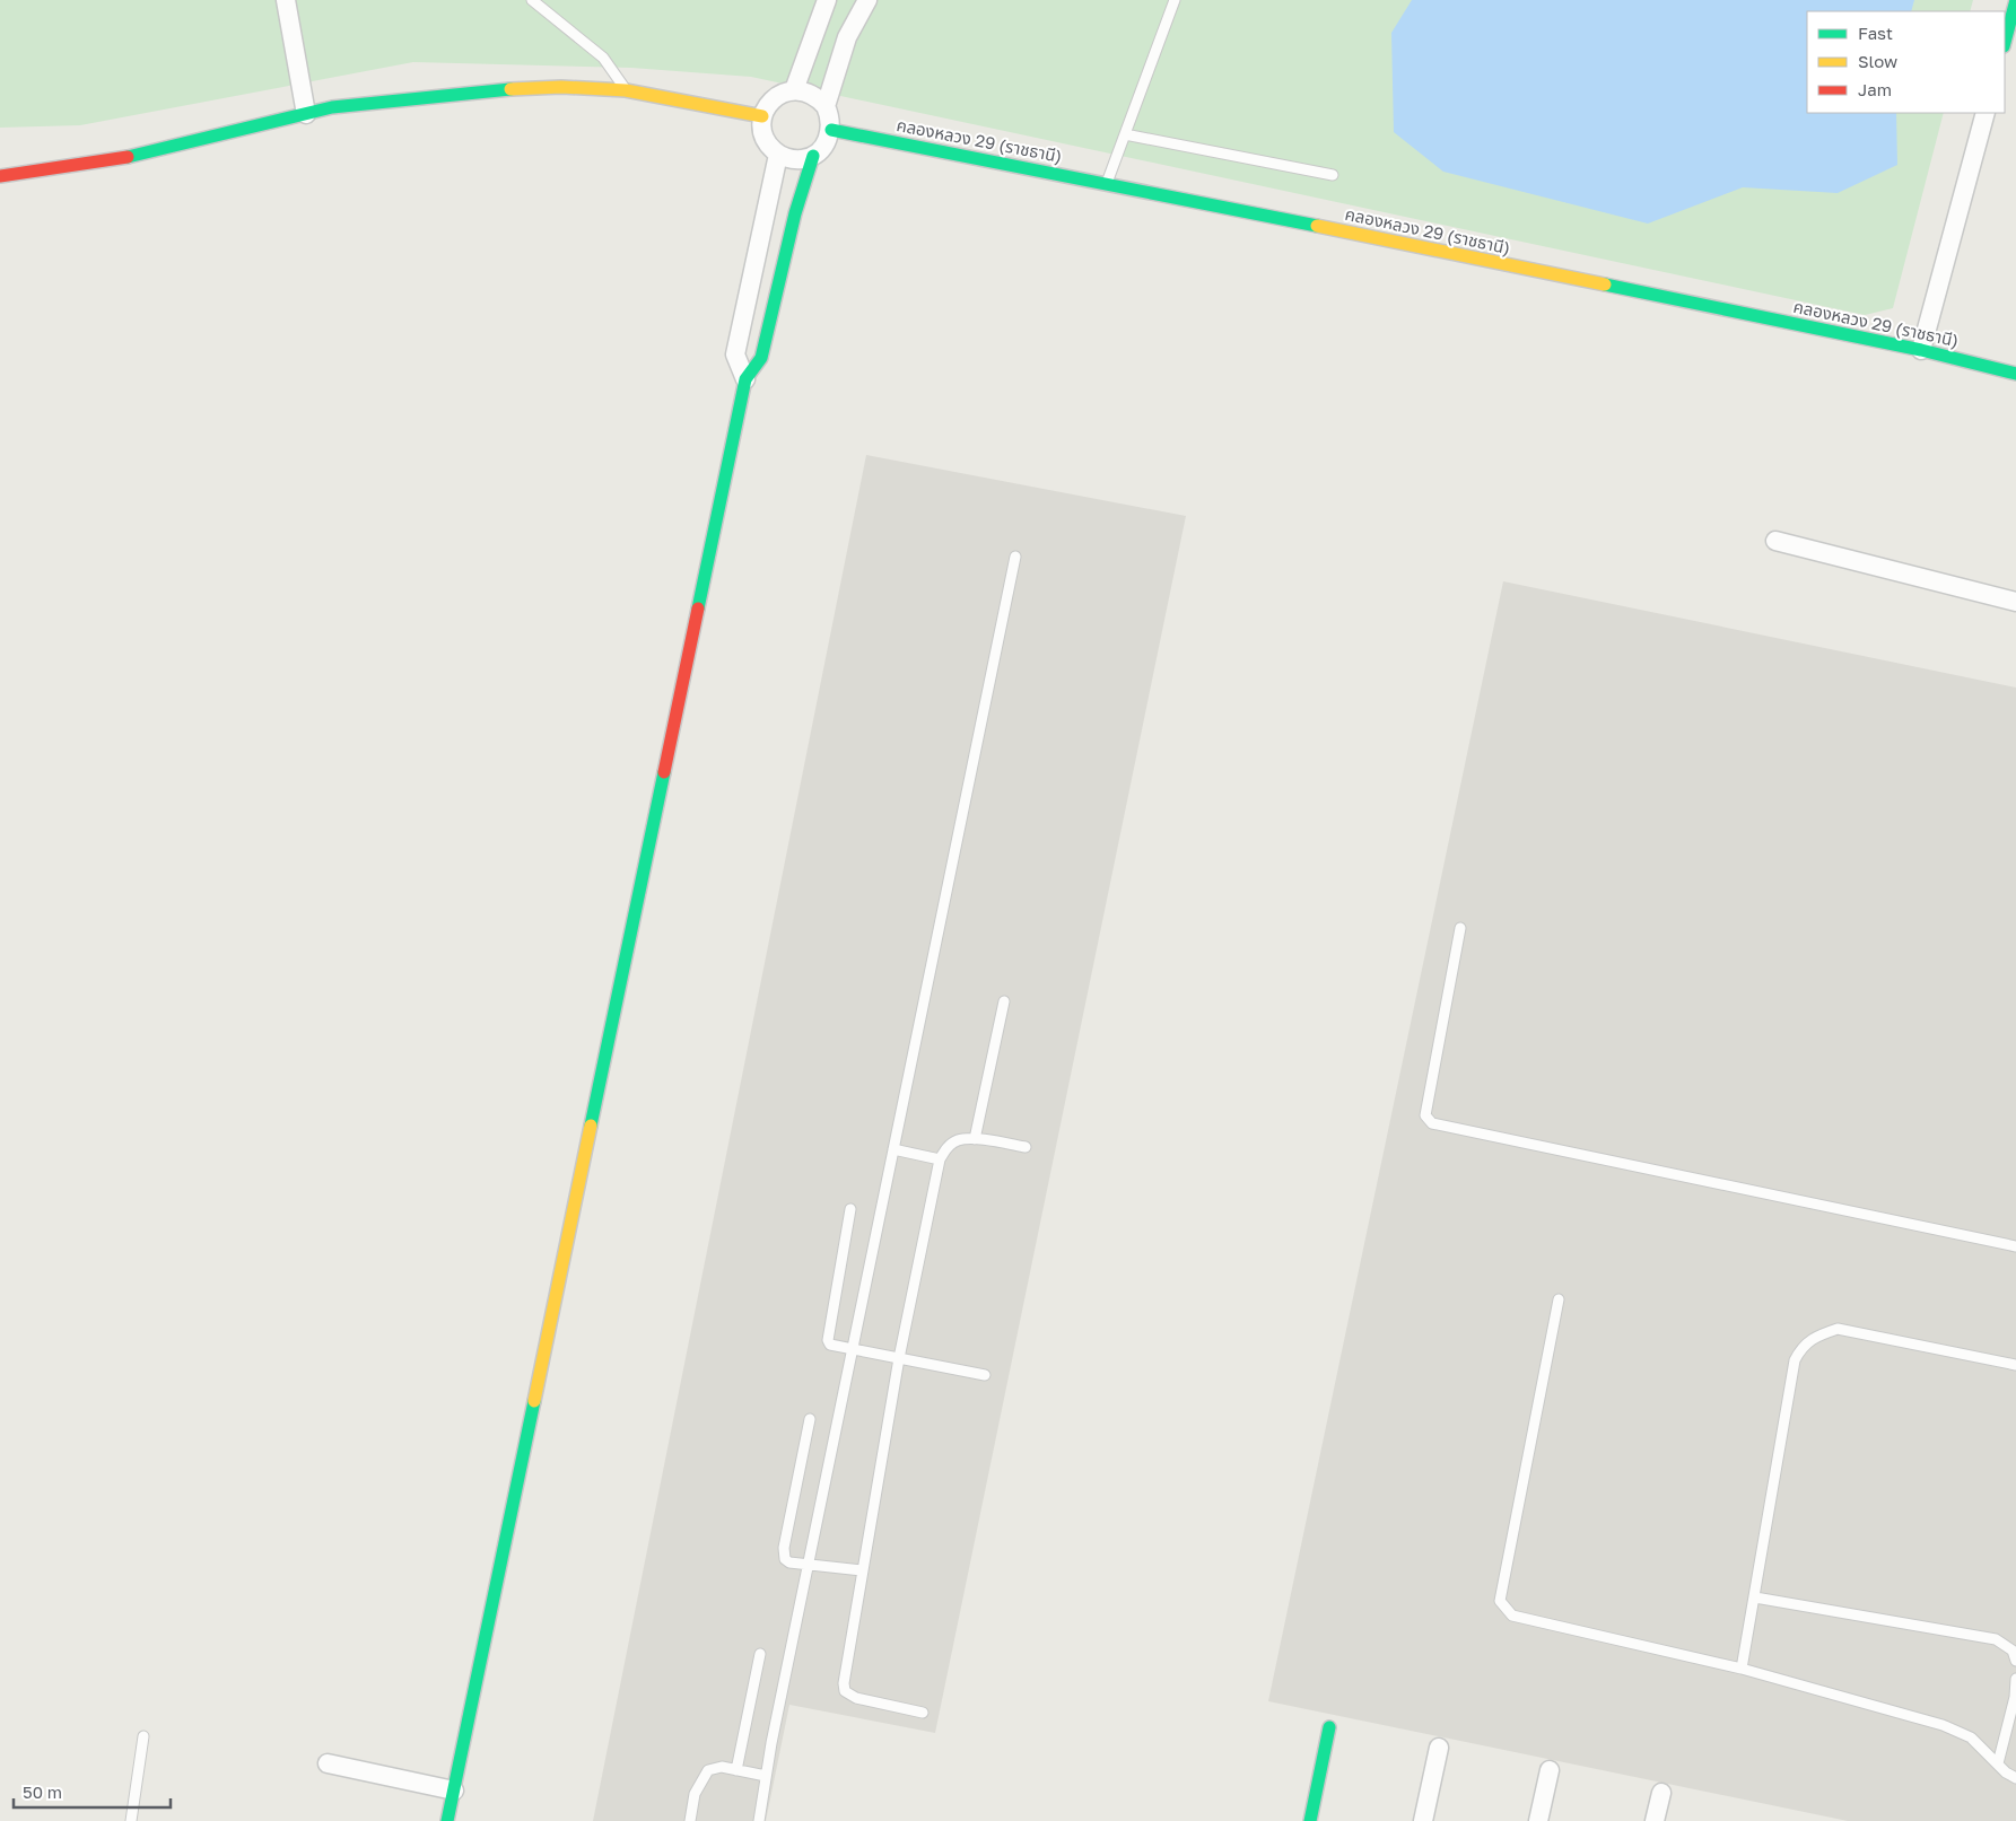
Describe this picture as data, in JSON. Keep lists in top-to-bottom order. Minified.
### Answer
{"streets":{"street":["คลองหลวง 29 (ราชธานี)"]},"legend":["Fast","Slow","Jam"],"scale_bar":"50 m"}
